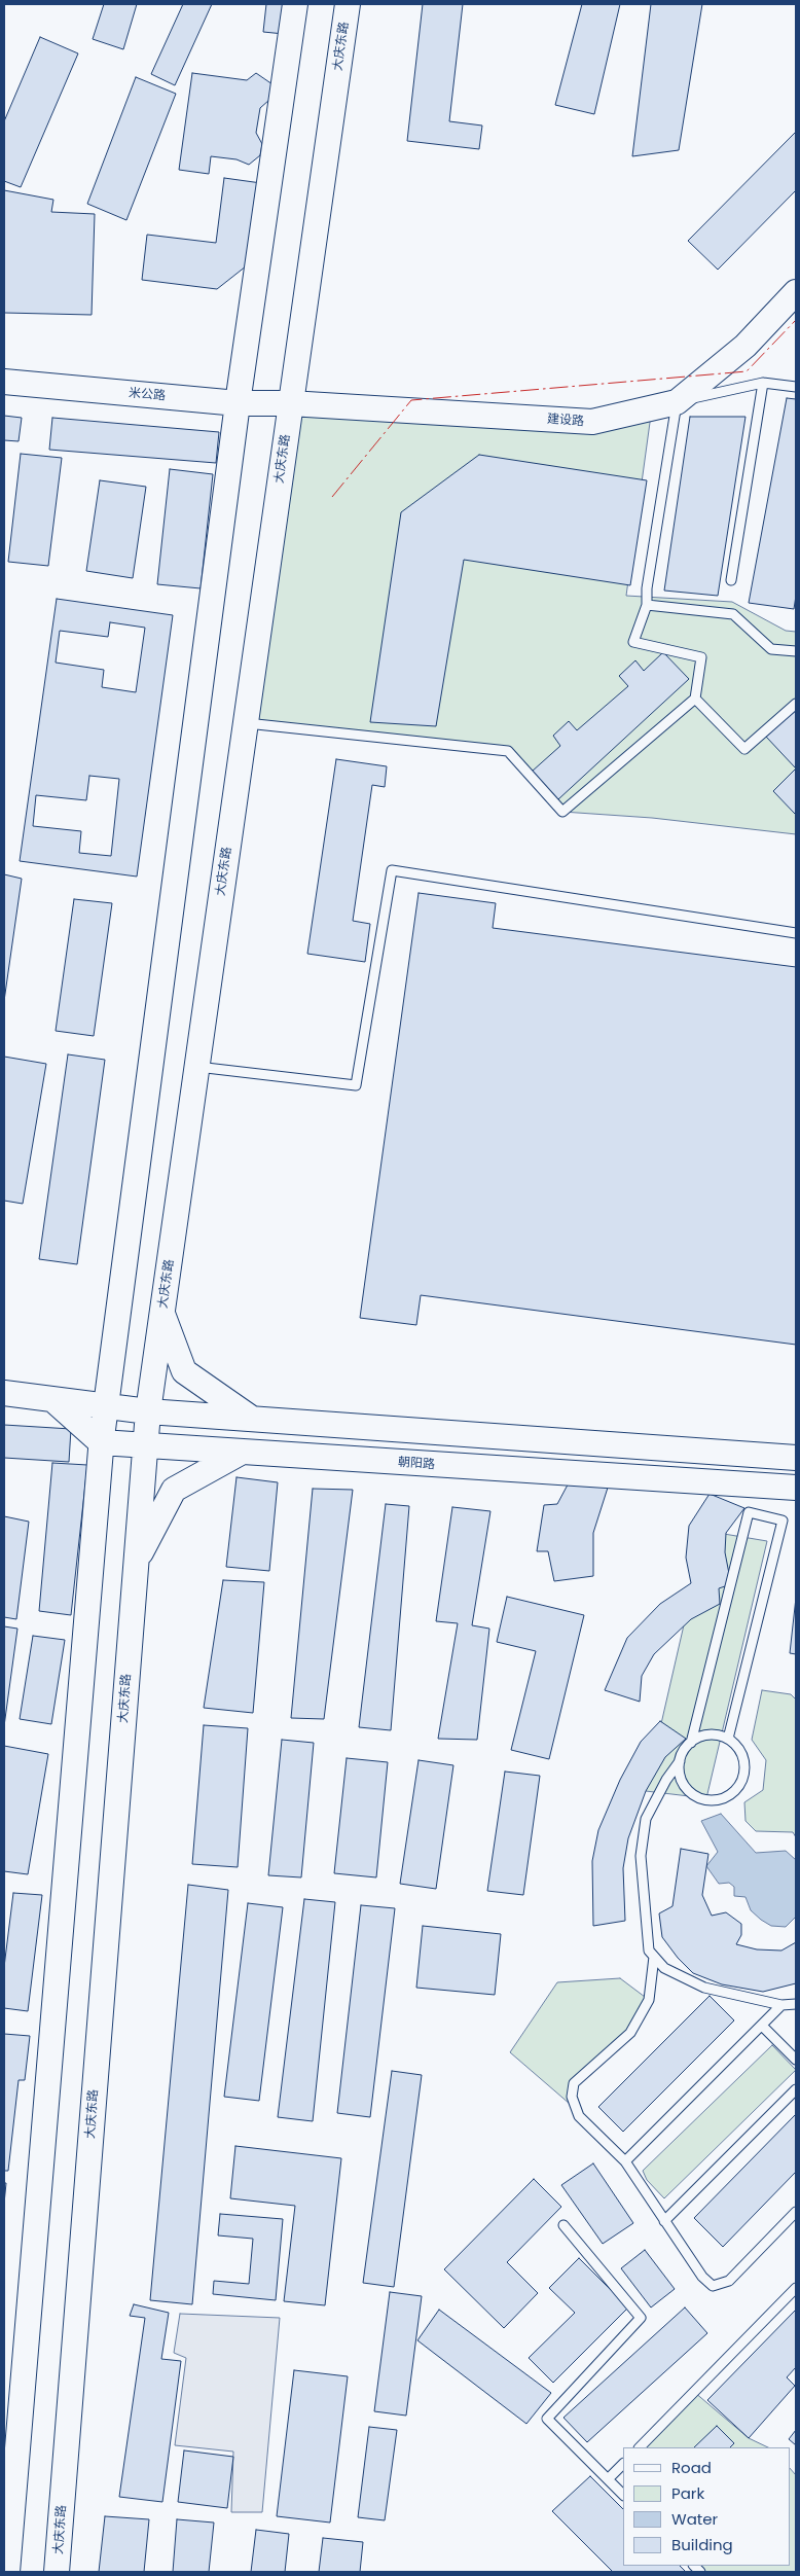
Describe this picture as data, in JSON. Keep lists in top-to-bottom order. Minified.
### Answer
{"streets":{"main road":["大庆东路","米公路","建设路","朝阳路"]},"crossings":[["大庆东路","米公路"],["大庆东路","建设路"],["大庆东路","朝阳路"],["米公路","建设路"]],"legend":["Road","Park","Water","Building"]}
